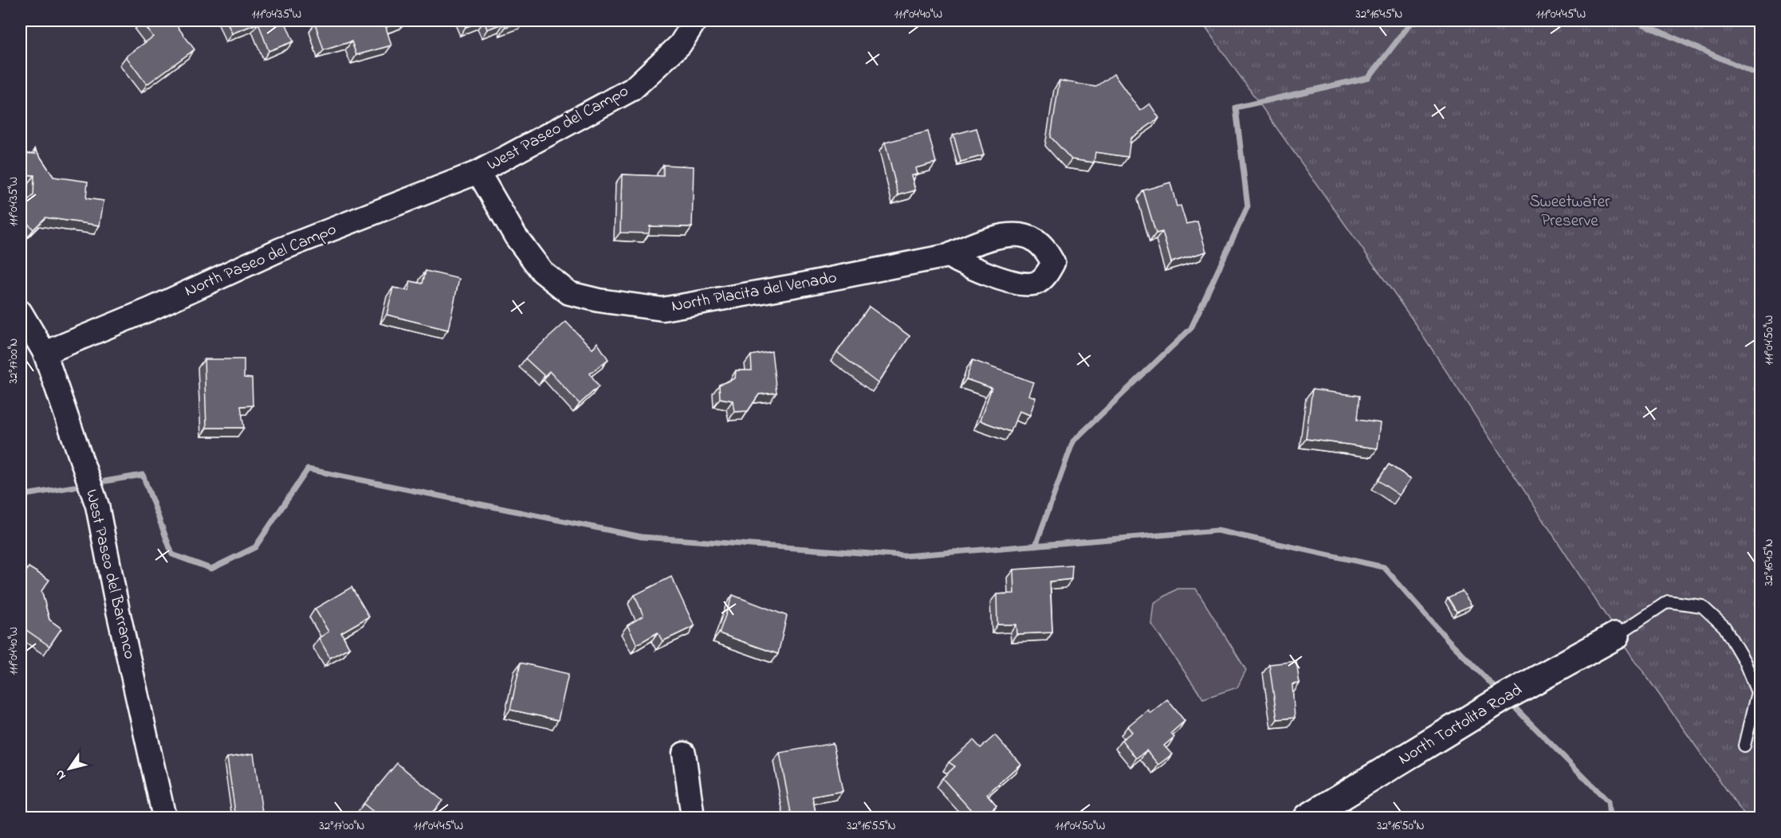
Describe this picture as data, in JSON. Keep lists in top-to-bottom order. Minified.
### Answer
{"streets":{"street":["West Paseo del Campo","North Paseo del Campo","North Placita del Venado","West Paseo del Barranco","North Tortolita Road"]},"crossings":[["West Paseo del Campo","North Paseo del Campo"],["West Paseo del Campo","North Placita del Venado"],["North Paseo del Campo","North Placita del Venado"],["North Paseo del Campo","West Paseo del Barranco"]],"parks":["Sweetwater Preserve"],"north":"bottom left","coordinates":["111°04'35\"W","111°04'40\"W","32°16'45\"N","111°04'45\"W","111°04'50\"W","32°17'00\"N","32°16'55\"N","32°16'50\"N"]}
